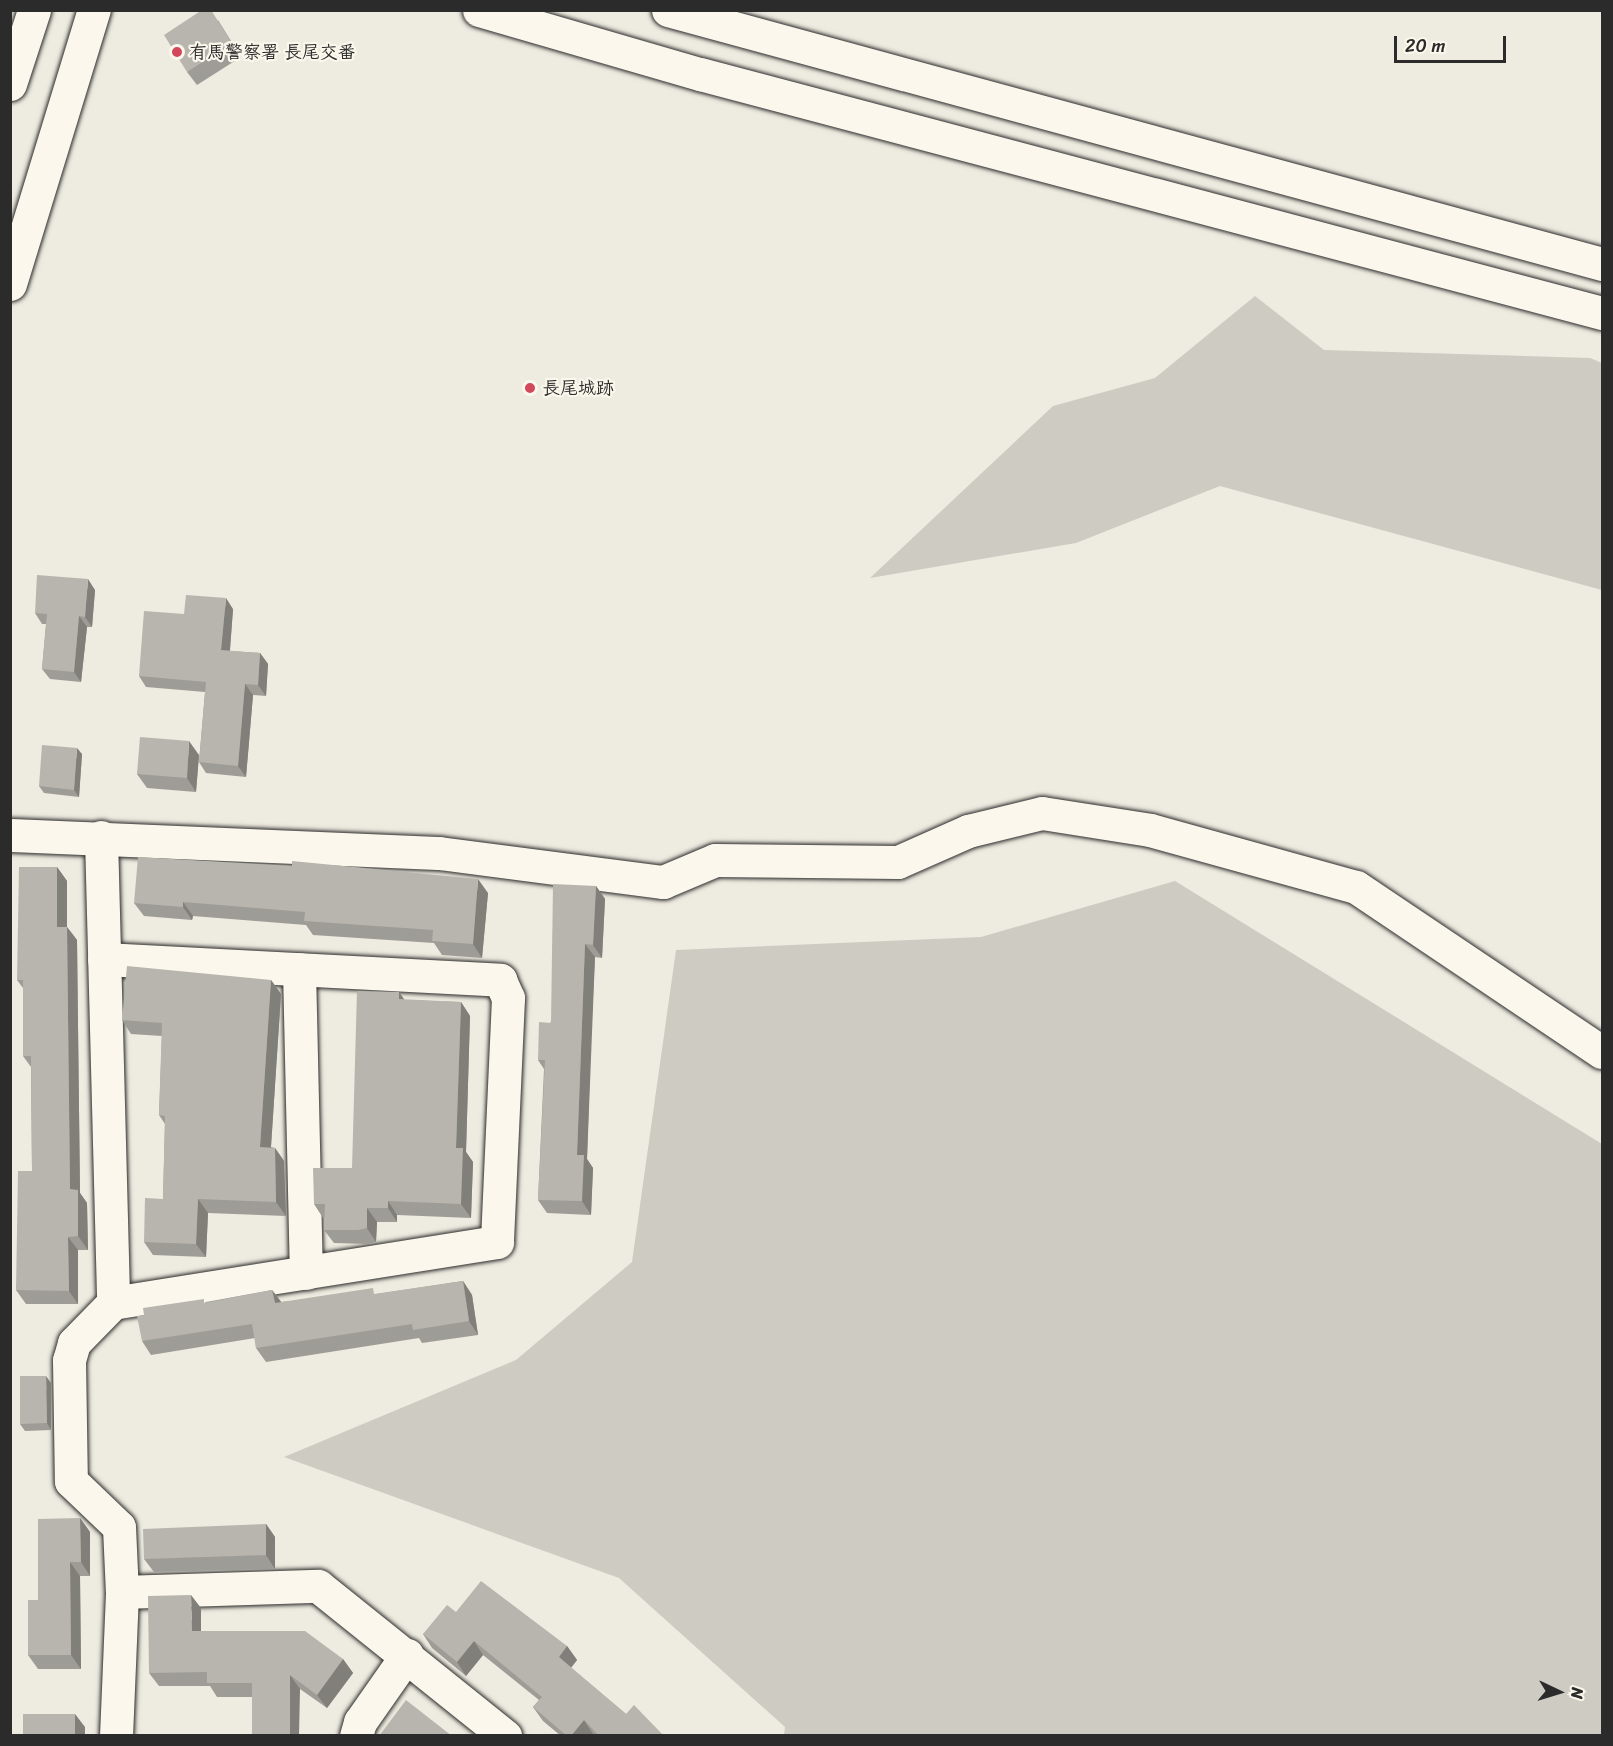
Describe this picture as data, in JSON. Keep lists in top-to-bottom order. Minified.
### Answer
{"places":["有馬警察署 長尾交番","長尾城跡"],"scale_bar":"20 m","north":"right"}
